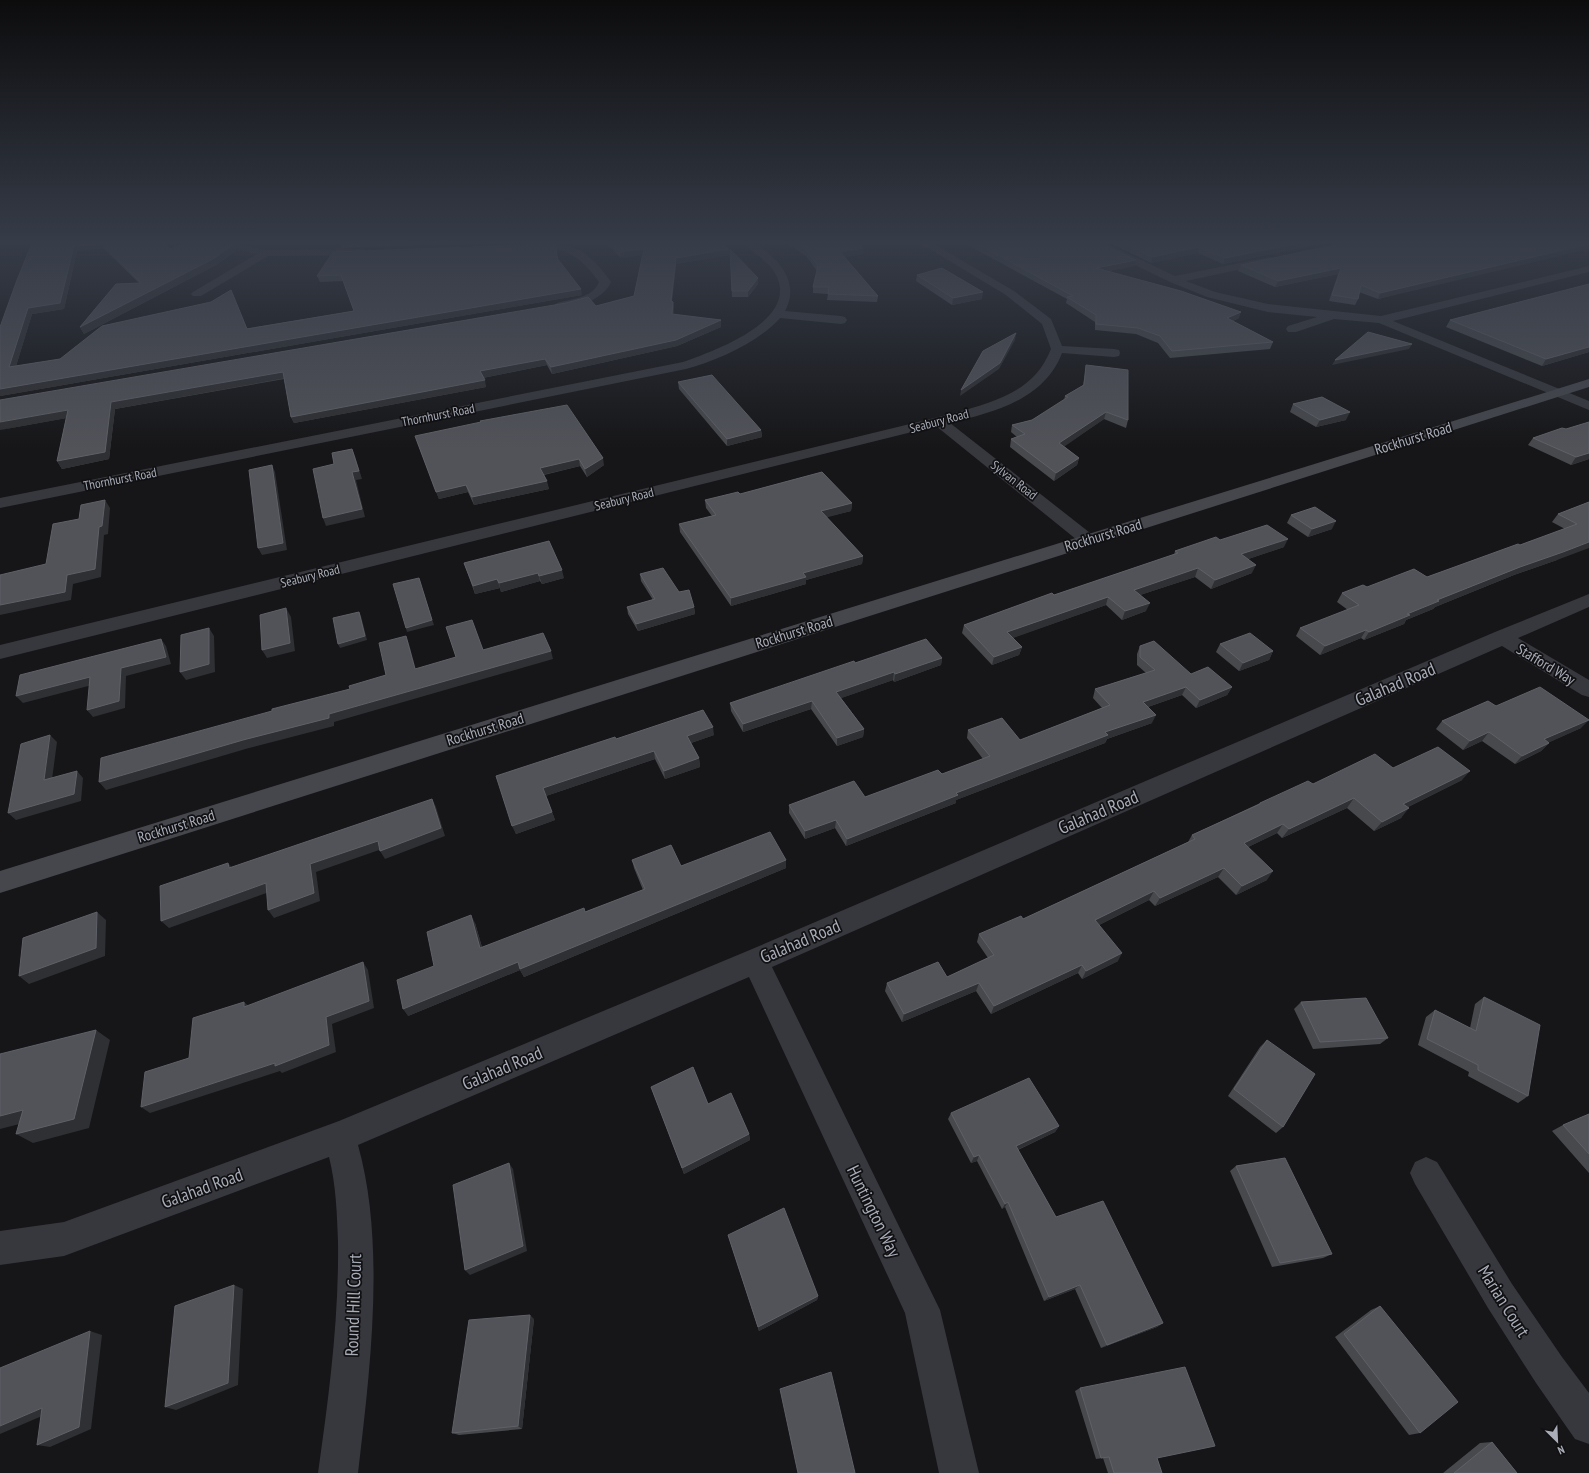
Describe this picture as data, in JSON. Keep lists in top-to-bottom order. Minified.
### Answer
{"streets":{"street":["Thornhurst Road","Seabury Road","Rockhurst Road","Sylvan Road","Stafford Way","Galahad Road","Huntington Way","Marian Court","Round Hill Court"]},"crossings":[["Seabury Road","Sylvan Road"],["Rockhurst Road","Sylvan Road"],["Stafford Way","Galahad Road"],["Galahad Road","Huntington Way"],["Galahad Road","Round Hill Court"]],"north":"bottom right"}
